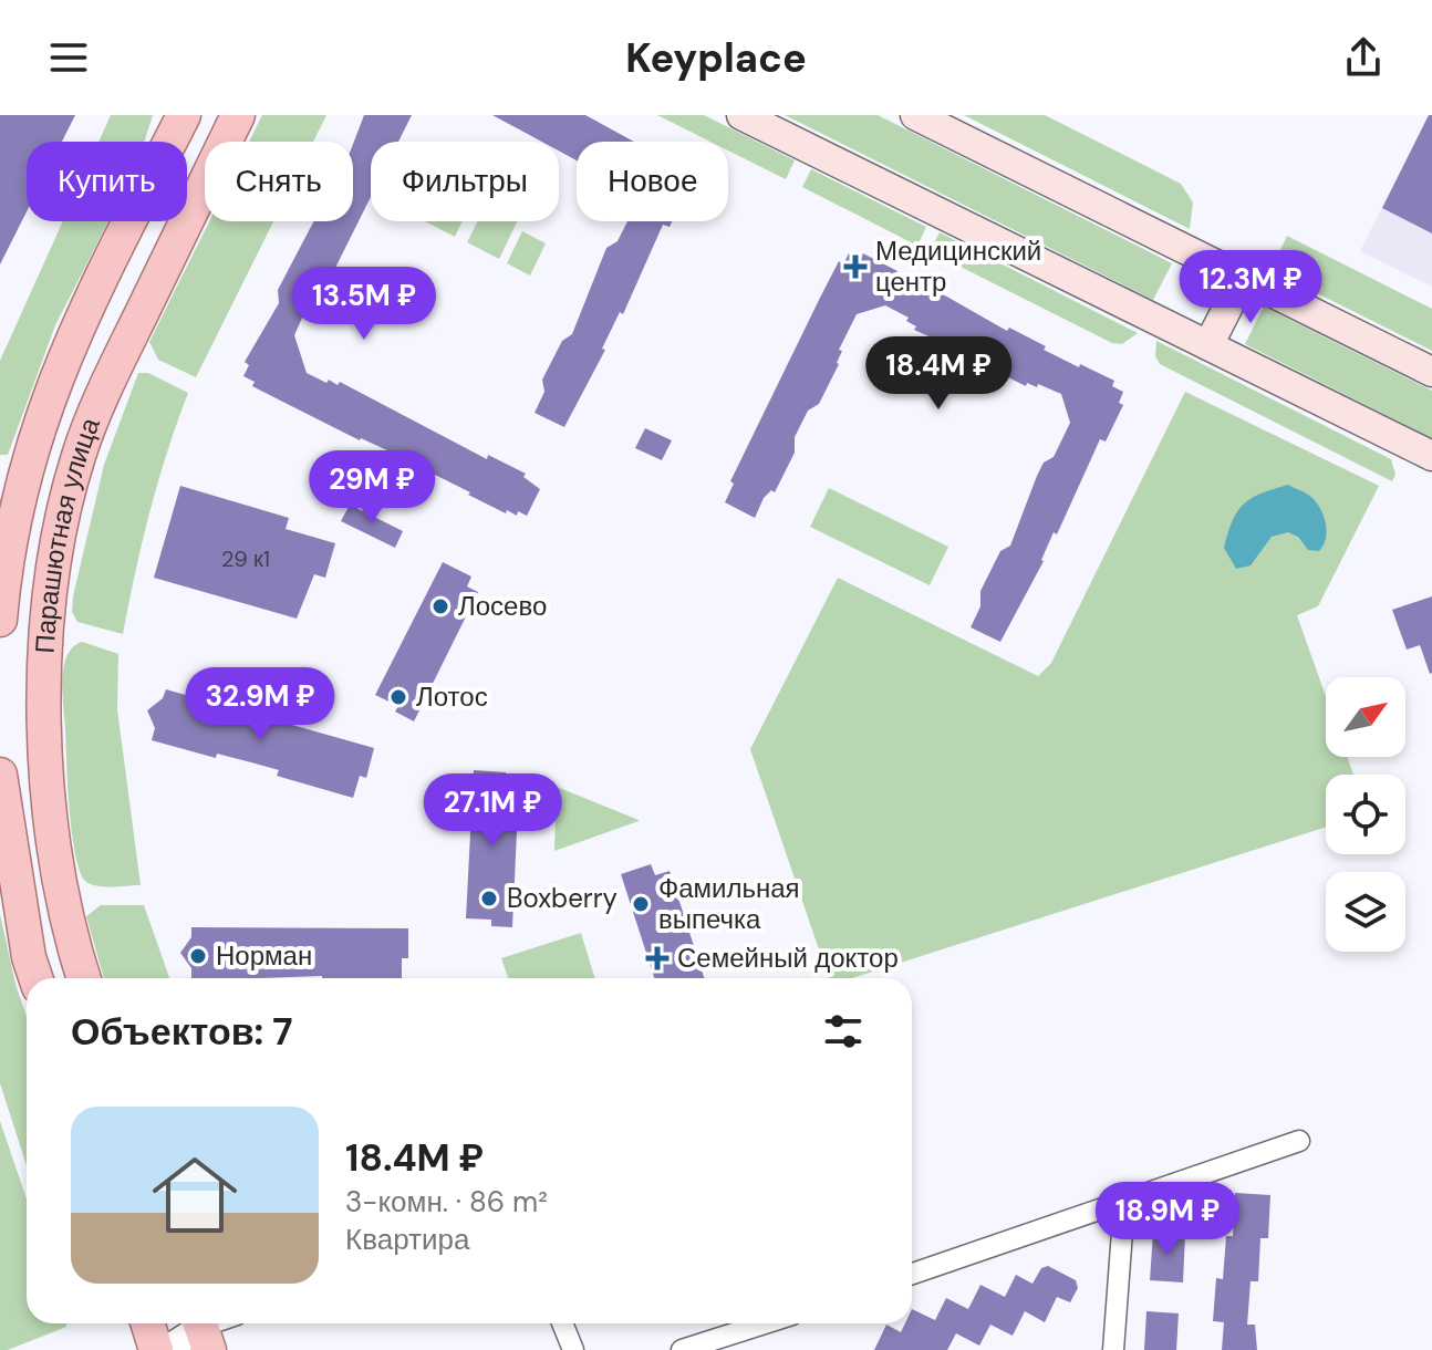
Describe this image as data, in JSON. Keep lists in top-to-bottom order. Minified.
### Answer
{"streets":{"main road":["Парашютная улица"]},"places":{"health":["Медицинский центр","Семейный доктор"],"other":["Лосево","Лотос","Boxberry","Фамильная выпечка","Норман"]},"house_numbers":["29 к1"],"north":"top right","page":{"header":"Keyplace","chip":["Купить","Снять","Фильтры","Новое"],"price":["12.3M ₽","13.5M ₽","18.4M ₽","29M ₽","32.9M ₽","27.1M ₽","18.9M ₽"],"heading":"Объектов: 7","list":[{"name":"18.4M ₽","note":"3-комн. · 86 m² · Квартира"}]}}
